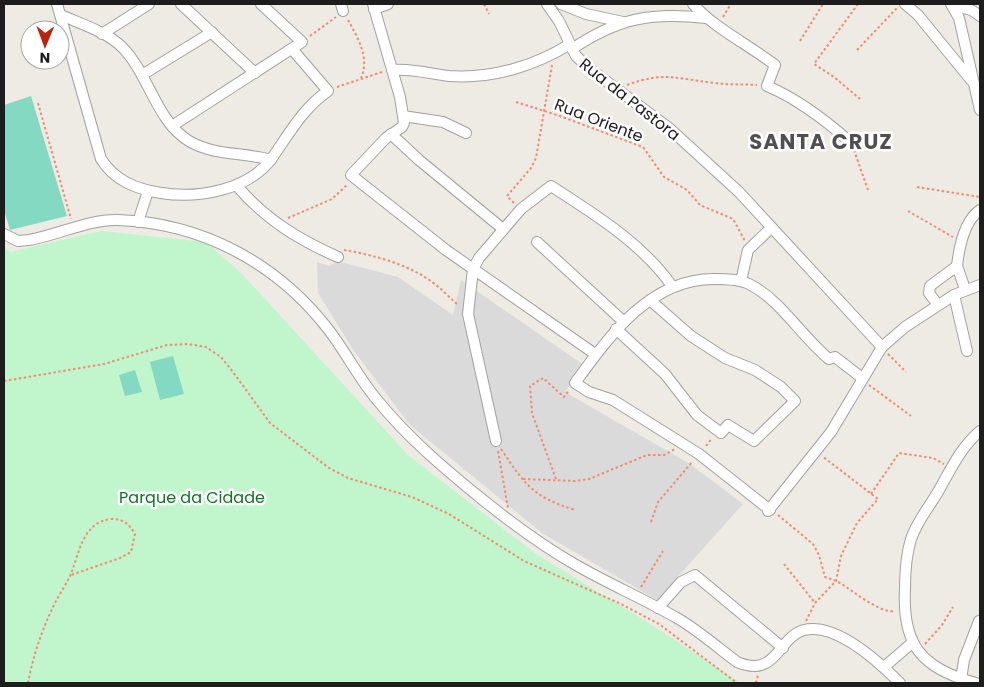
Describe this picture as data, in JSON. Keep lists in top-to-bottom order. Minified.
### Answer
{"streets":{"street":["Rua da Pastora"],"path":["Rua Oriente"]},"districts":["SANTA CRUZ"],"parks":["Parque da Cidade"],"north":"bottom"}
